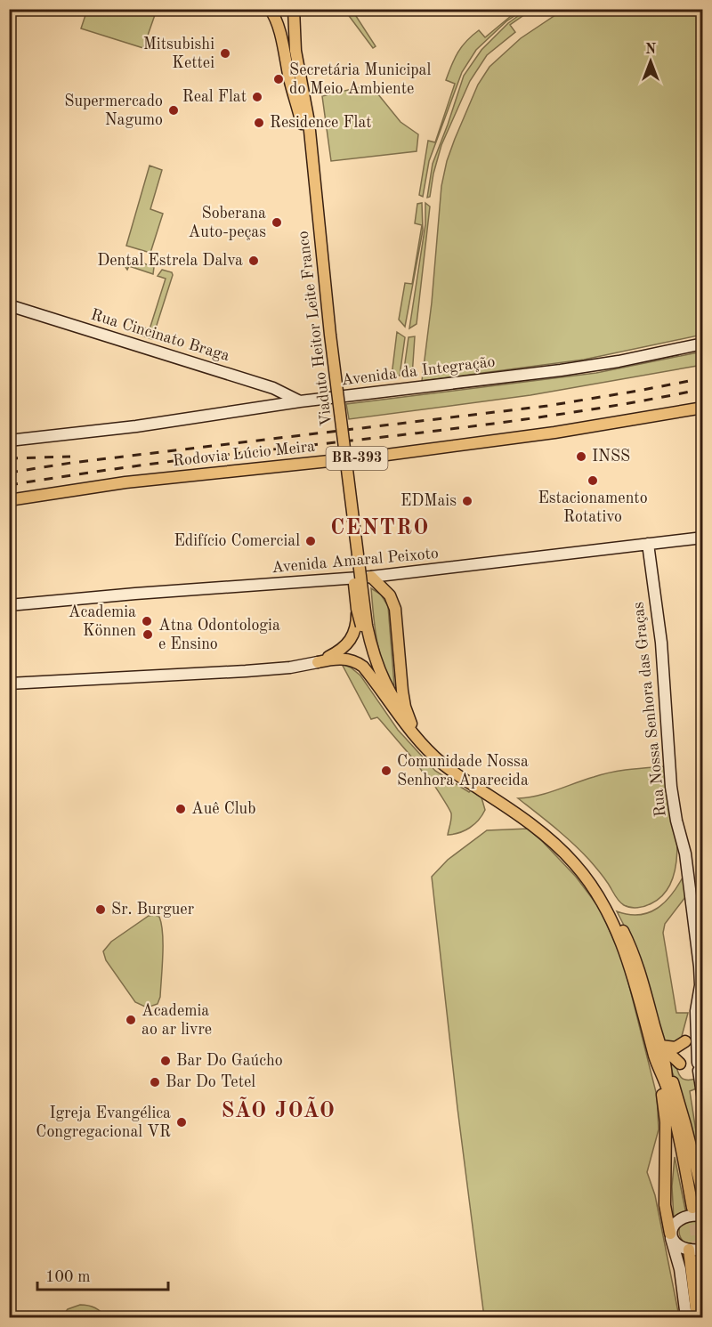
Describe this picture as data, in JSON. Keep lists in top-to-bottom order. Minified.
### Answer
{"streets":{"main road":["Viaduto Heitor Leite Franco","Rodovia Lúcio Meira","BR-393"],"street":["Rua Cincinato Braga","Avenida da Integração","Avenida Amaral Peixoto","Rua Nossa Senhora das Graças"]},"crossings":[["Rua Cincinato Braga","Avenida da Integração"],["Avenida Amaral Peixoto","Rua Nossa Senhora das Graças"]],"districts":["CENTRO","SÃO JOÃO"],"places":["Mitsubishi Kettei","Secretária Municipal do Meio Ambiente","Real Flat","Supermercado Nagumo","Residence Flat","Soberana Auto-peças","Dental Estrela Dalva","INSS","Estacionamento Rotativo","EDMais","Edifício Comercial","Academia Können","Atna Odontologia e Ensino","Comunidade Nossa Senhora Aparecida","Auê Club","Sr. Burguer","Academia ao ar livre","Bar Do Gaúcho","Bar Do Tetel","Igreja Evangélica Congregacional VR"],"scale_bar":"100 m","north":"top"}
